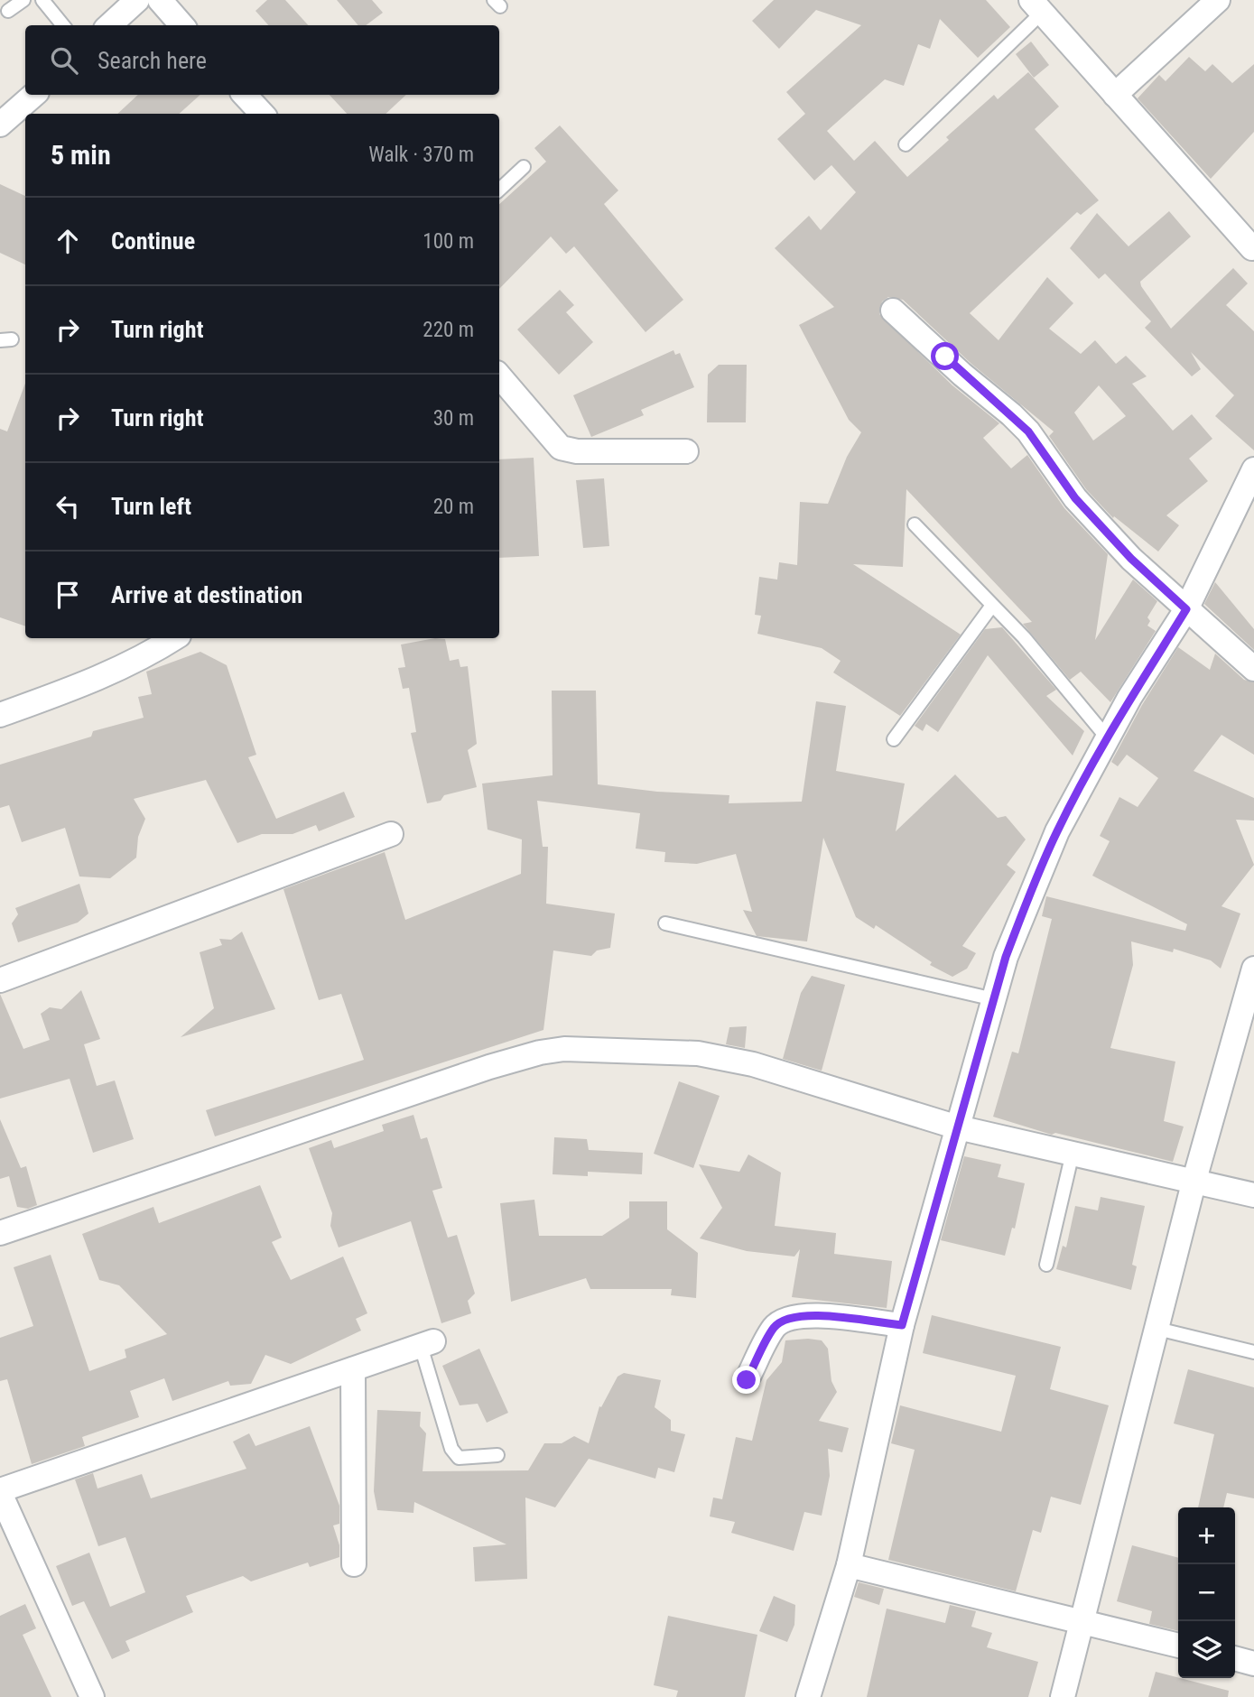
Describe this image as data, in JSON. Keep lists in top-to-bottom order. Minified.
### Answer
{"page":{"search":"Search here","heading":["5 min","Walk · 370 m"],"list":[["Continue","100 m"],["Turn right","220 m"],["Turn right","30 m"],["Turn left","20 m"],"Arrive at destination"],"map_buttons":["+","−"]}}
